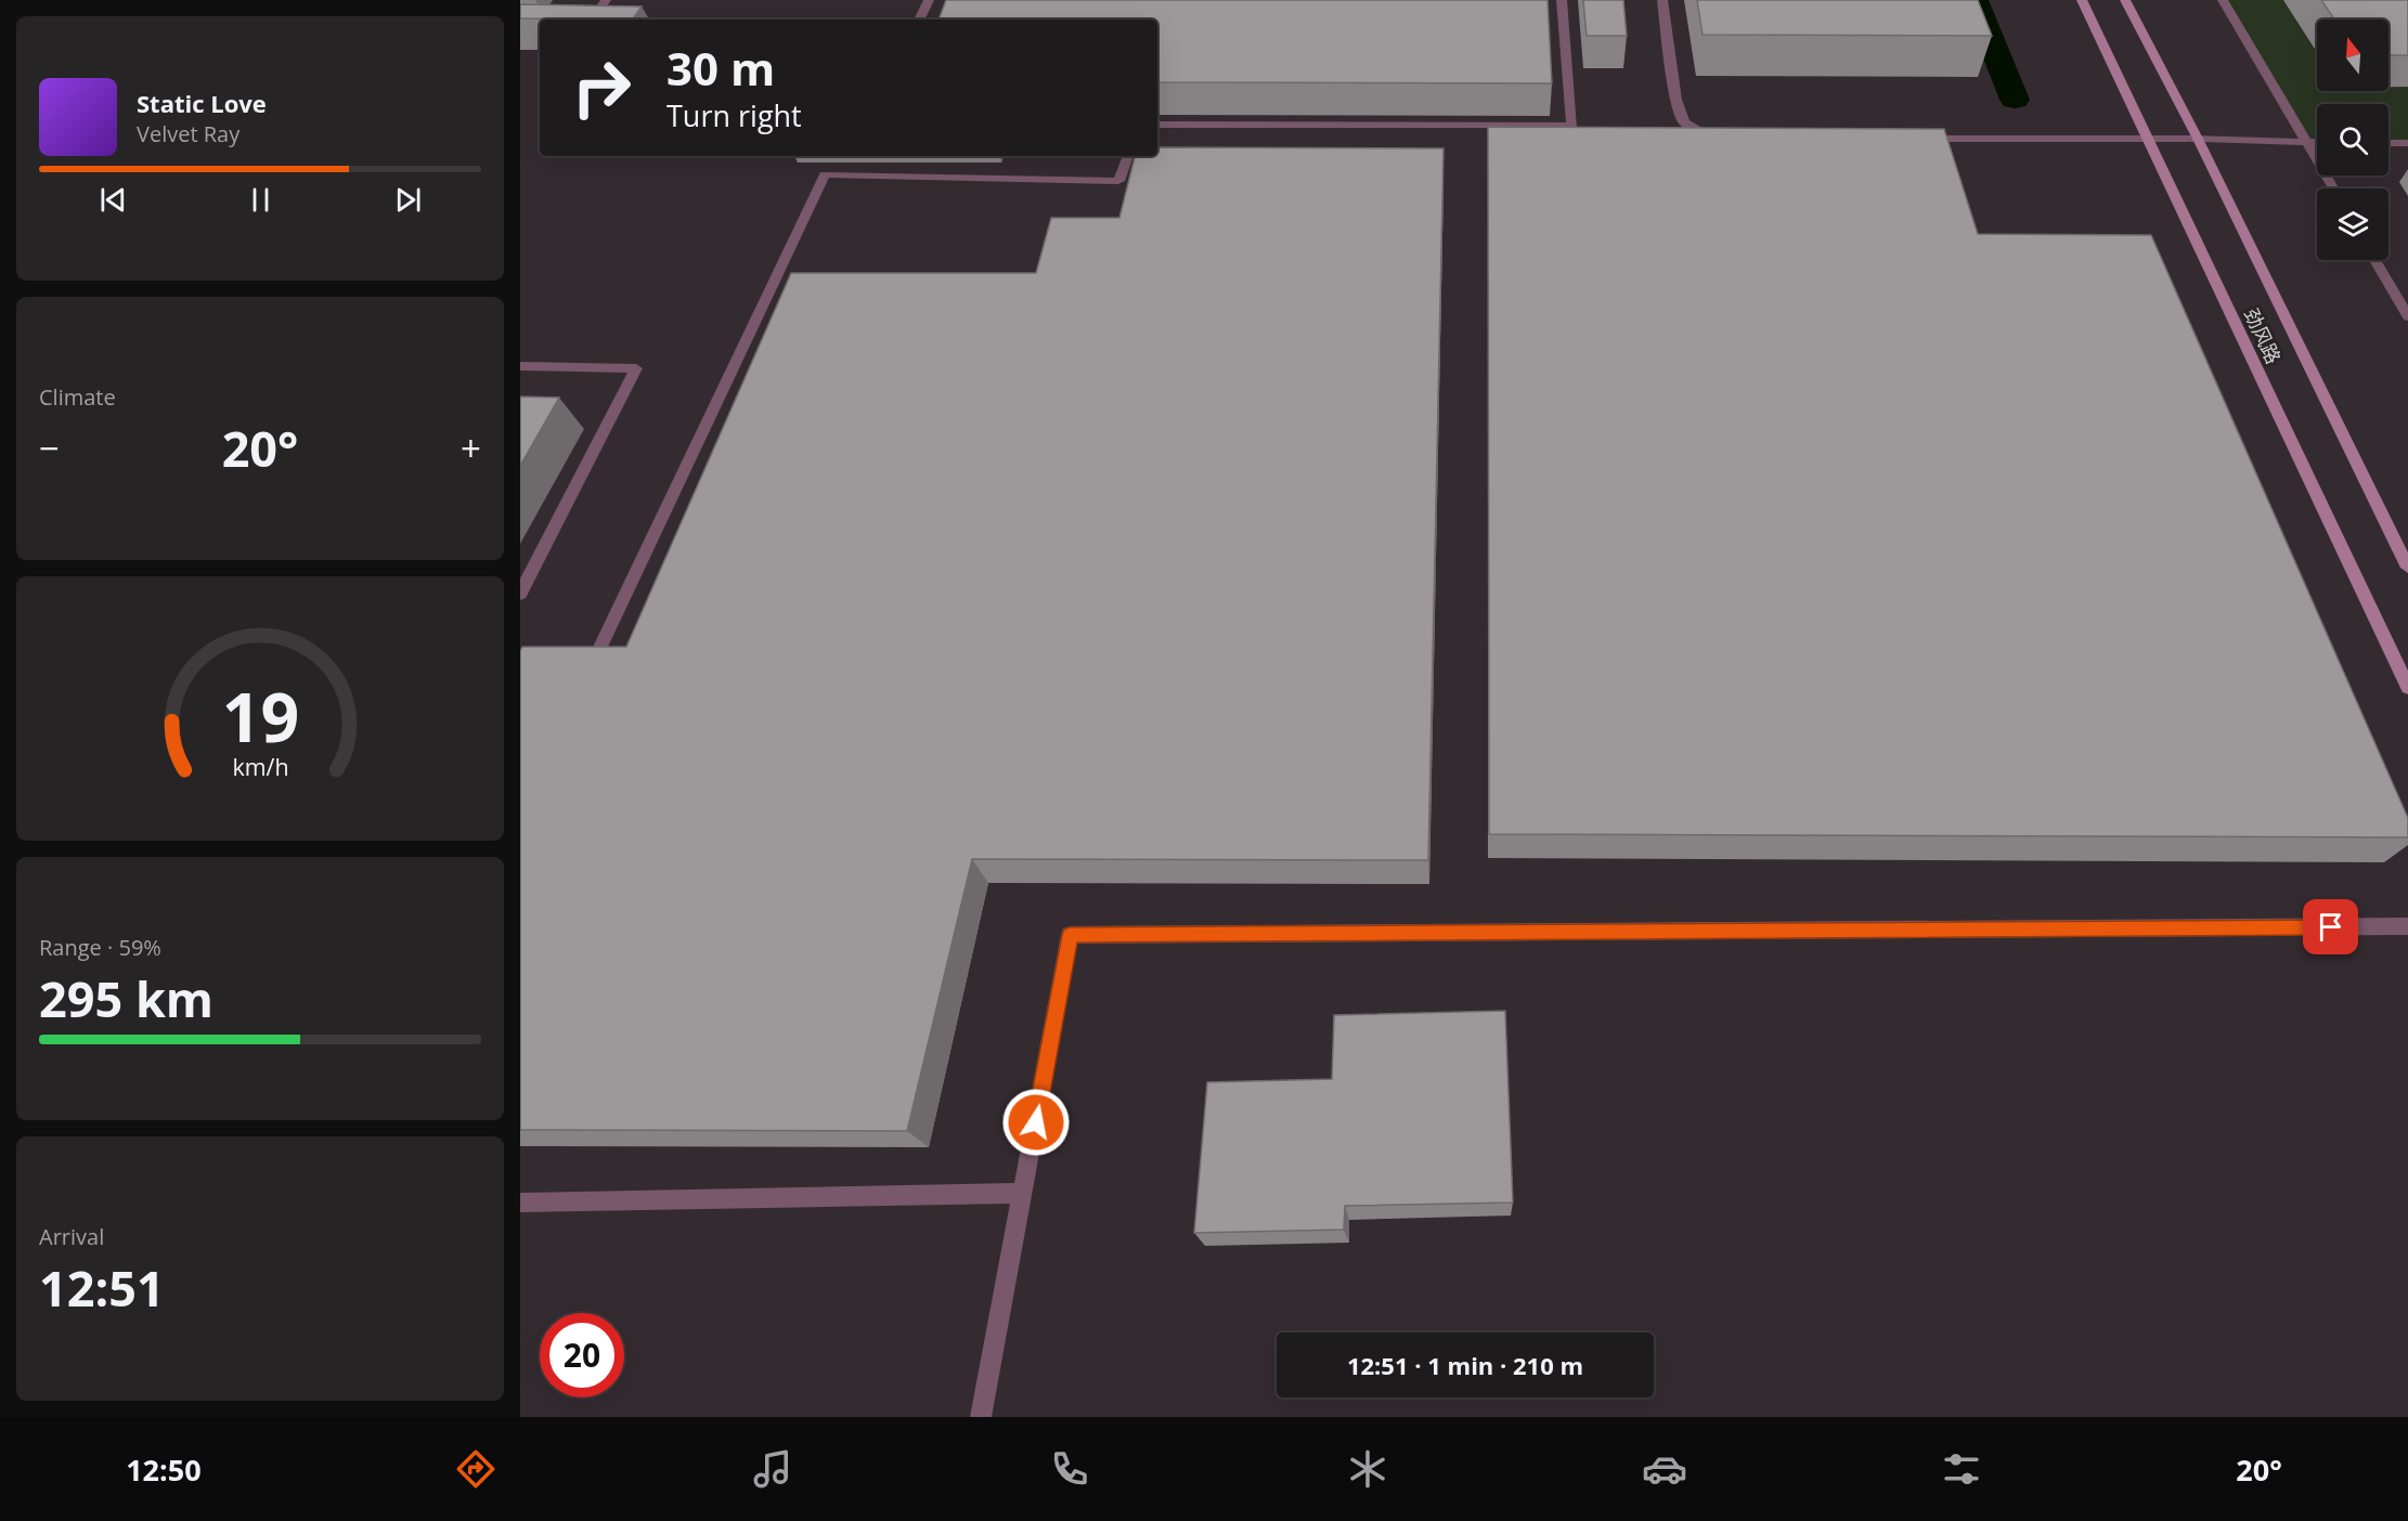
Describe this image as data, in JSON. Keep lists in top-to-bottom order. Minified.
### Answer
{"streets":{"street":["劲风路"]},"north":"top","page":{"turn":["30 m","Turn right"],"song":["Static Love","Velvet Ray"],"tile":["Climate",["Range · 59%","295 km"],["Arrival","12:51"]],"heat":["−","20°","+"],"limit":"20","trip":"12:51 · 1 min · 210 m","tabs":["12:50","20°"],"gauge":["19","km/h"]}}
